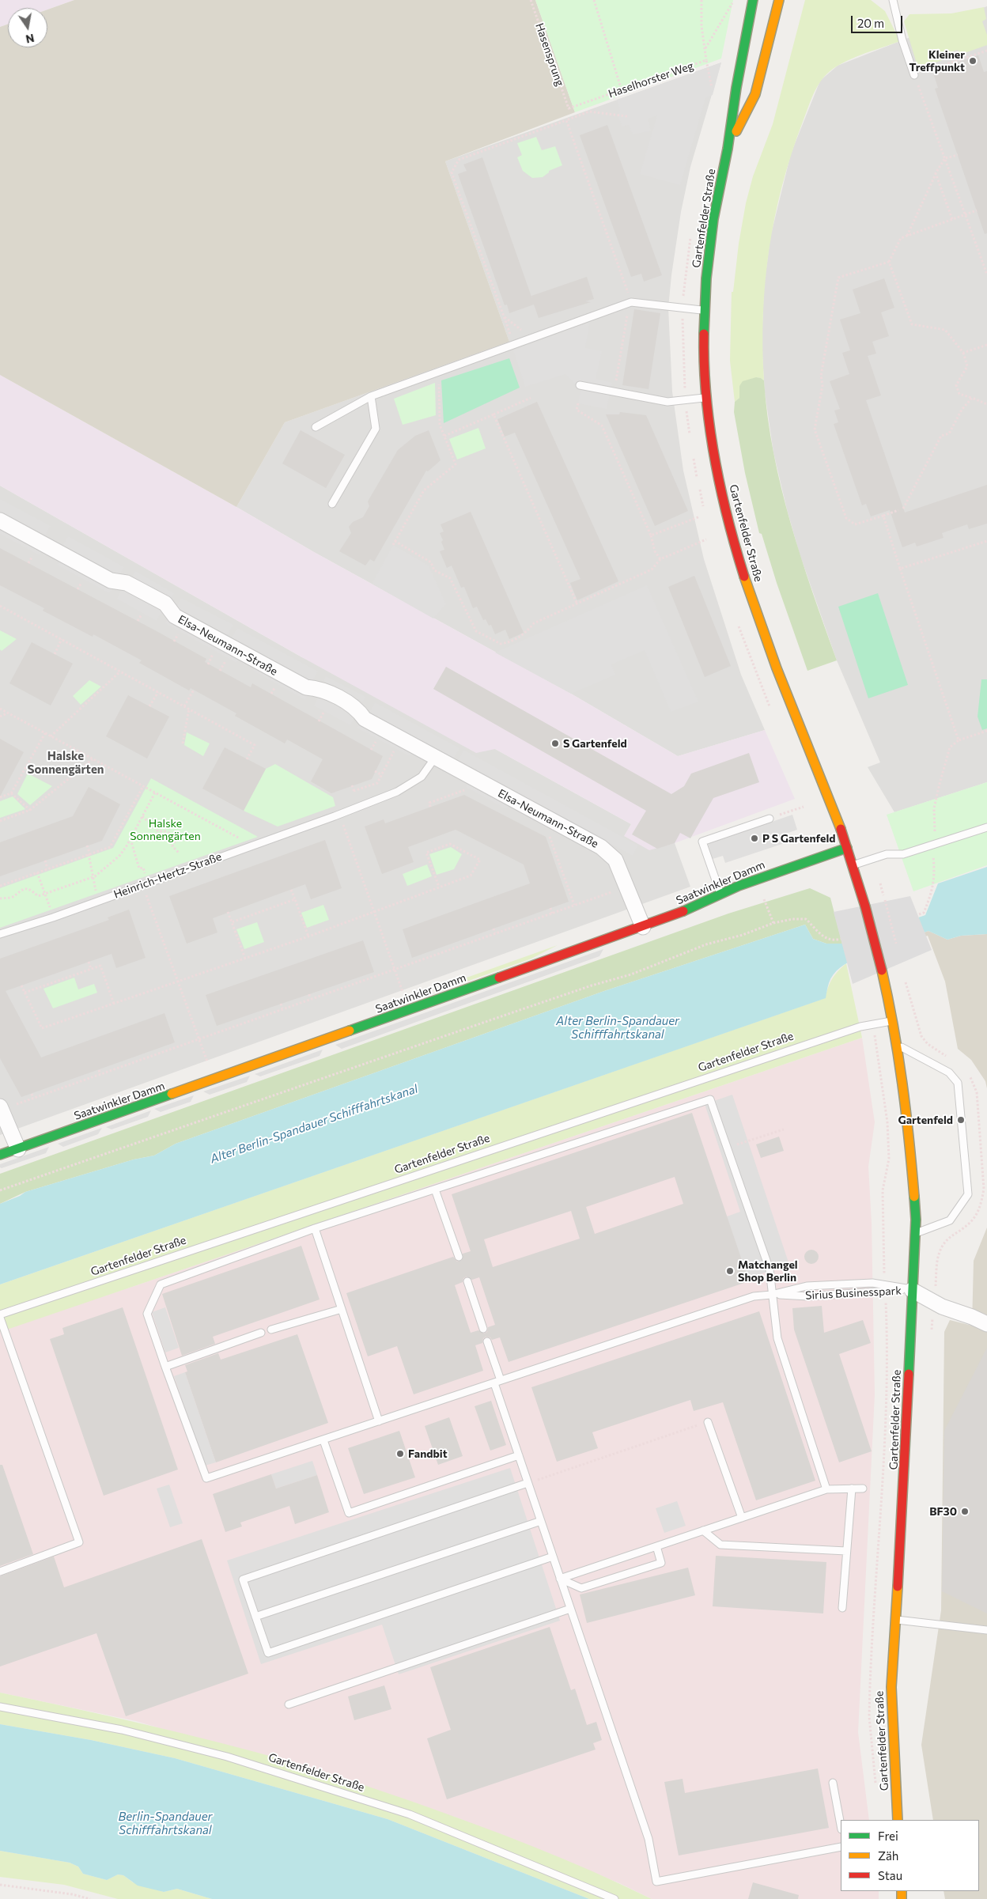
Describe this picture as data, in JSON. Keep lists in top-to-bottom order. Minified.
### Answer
{"streets":{"main road":["Gartenfelder Straße","Saatwinkler Damm"],"street":["Elsa-Neumann-Straße"],"lane":["Heinrich-Hertz-Straße","Sirius Businesspark"],"path":["Hasensprung","Haselhorster Weg"]},"crossings":[["Hasensprung","Haselhorster Weg"],["Gartenfelder Straße","Saatwinkler Damm"],["Gartenfelder Straße","Sirius Businesspark"],["Elsa-Neumann-Straße","Saatwinkler Damm"]],"districts":["Halske Sonnengärten"],"water":["Alter Berlin-Spandauer Schifffahrtskanal","Berlin-Spandauer Schifffahrtskanal"],"parks":["Halske Sonnengärten"],"places":["Kleiner Treffpunkt","S Gartenfeld","P S Gartenfeld","Gartenfeld","Matchangel Shop Berlin","Fandbit","BF30"],"legend":["Frei","Zäh","Stau"],"scale_bar":"20 m","north":"bottom"}
